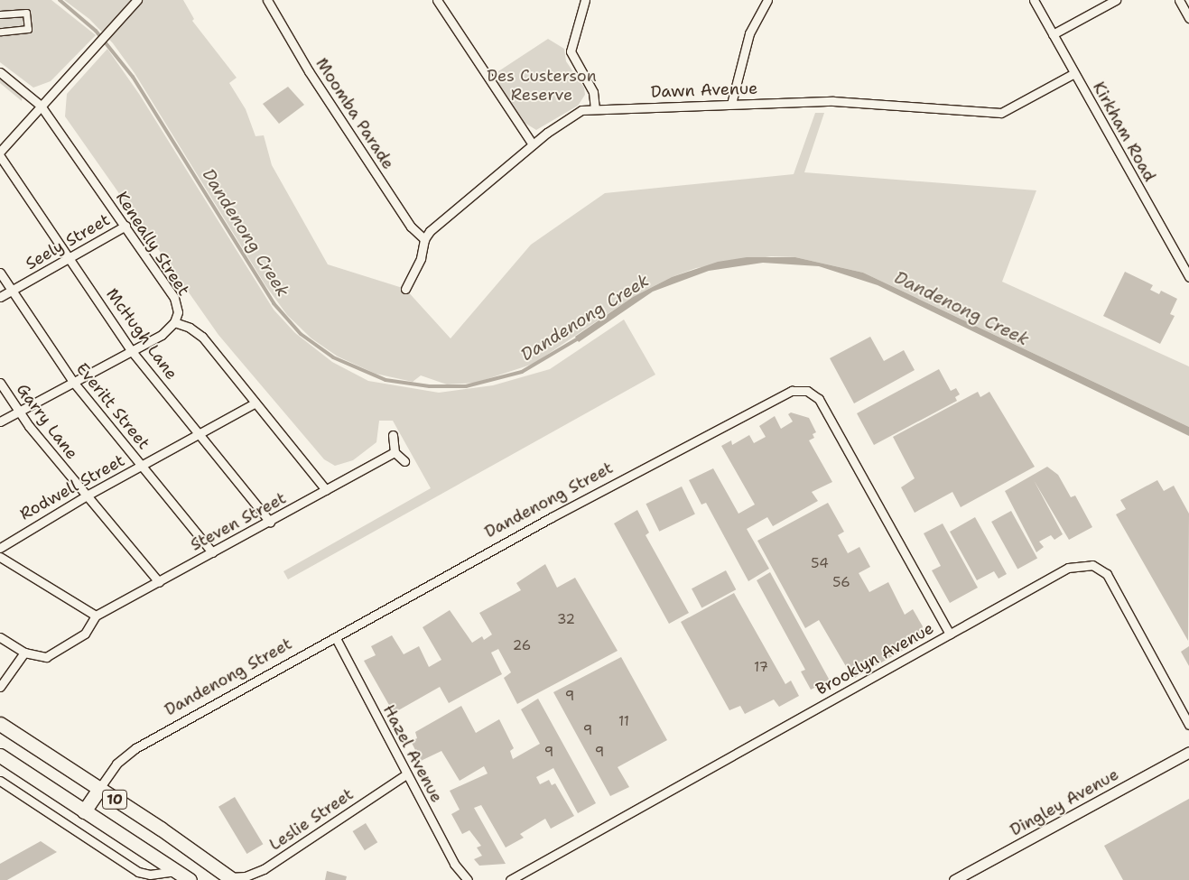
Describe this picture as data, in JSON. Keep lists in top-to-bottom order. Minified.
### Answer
{"streets":{"main road":["Dandenong Street","10"],"street":["Dawn Avenue","Moomba Parade","Kirkham Road","Seely Street","Keneally Street","McHugh Lane","Everitt Street","Garry Lane","Rodwell Street","Steven Street","Brooklyn Avenue","Hazel Avenue","Dingley Avenue","Leslie Street"]},"crossings":[["Dawn Avenue","Moomba Parade"],["Dawn Avenue","Kirkham Road"],["Seely Street","Keneally Street"],["Seely Street","McHugh Lane"],["Seely Street","Everitt Street"],["Keneally Street","Rodwell Street"],["Keneally Street","Steven Street"],["McHugh Lane","Rodwell Street"],["McHugh Lane","Steven Street"],["Everitt Street","Rodwell Street"],["Everitt Street","Steven Street"],["Garry Lane","Rodwell Street"],["Garry Lane","Steven Street"],["Dandenong Street","Brooklyn Avenue"],["Dandenong Street","Hazel Avenue"],["Dandenong Street","10"],["Hazel Avenue","Leslie Street"],["10","Leslie Street"]],"water":["Dandenong Creek"],"parks":["Des Custerson Reserve"],"house_numbers":["54","56","32","26","17","9","11","9","9","9"]}
